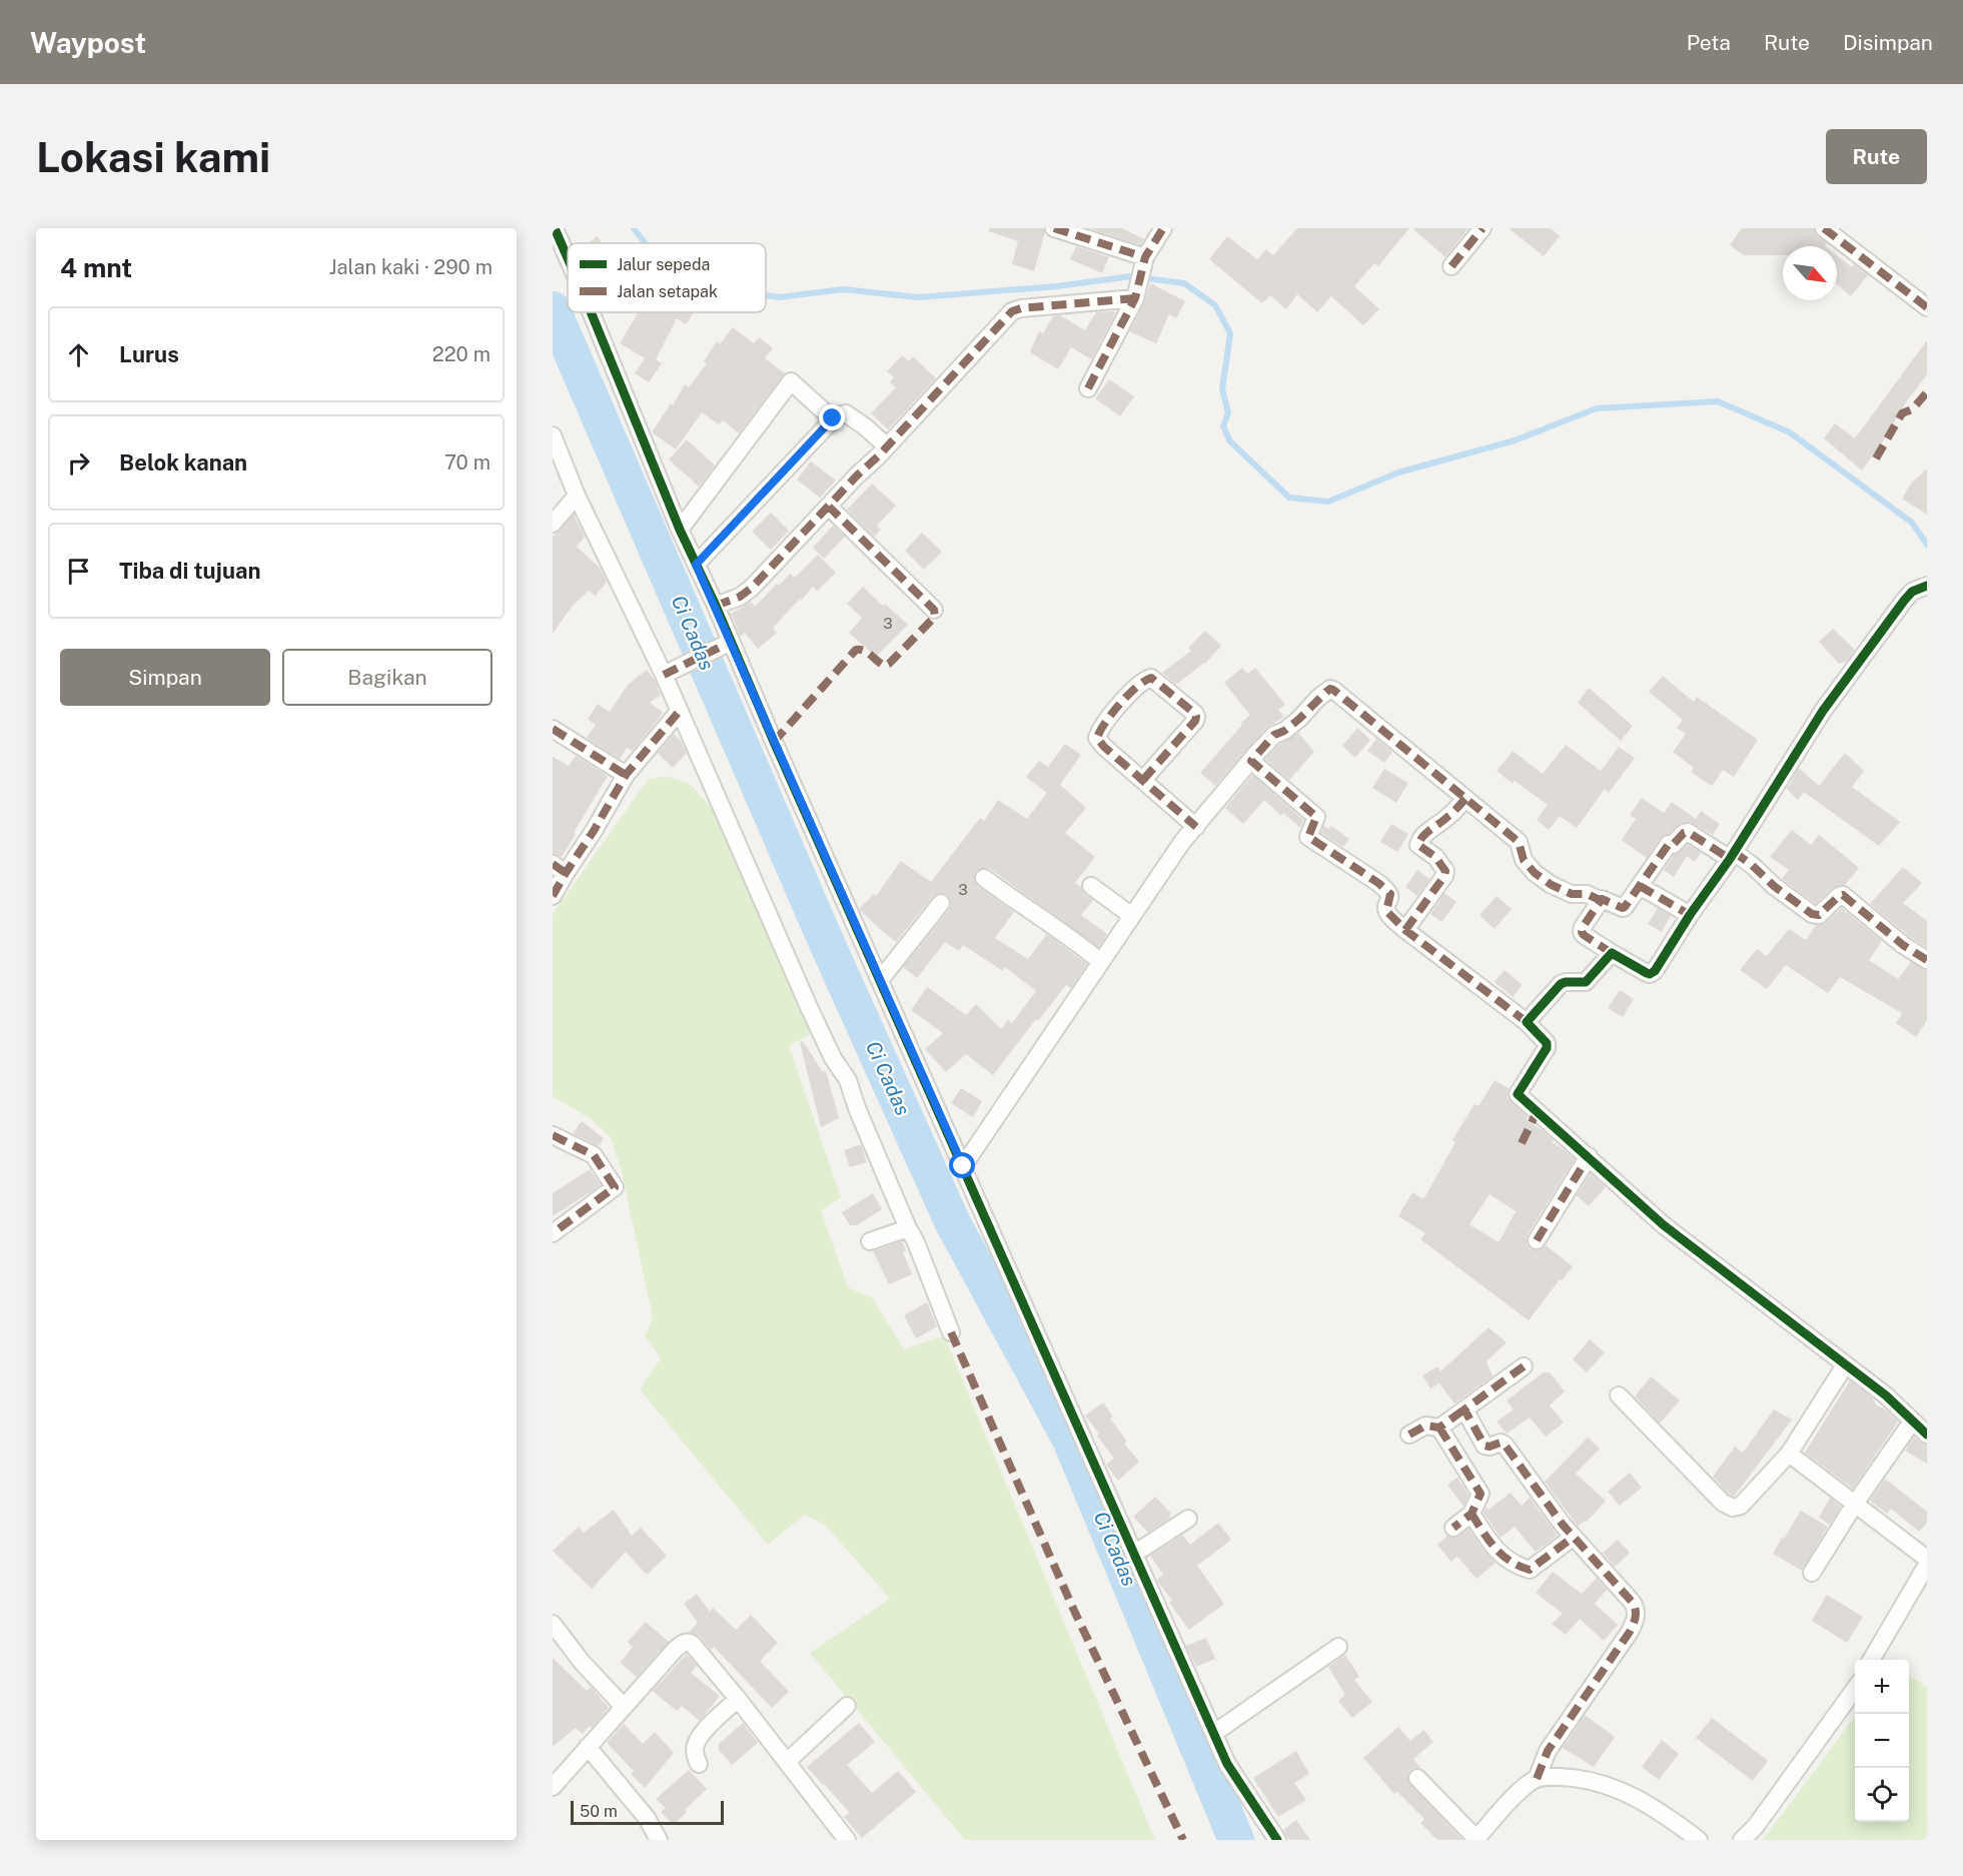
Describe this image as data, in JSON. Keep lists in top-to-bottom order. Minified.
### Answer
{"water":["Ci Cadas"],"house_numbers":["3","3"],"legend":["Jalur sepeda","Jalan setapak"],"scale_bar":"50 m","north":"bottom right","page":{"header":"Waypost","nav":["Peta","Rute","Disimpan"],"buttons":["Rute",["Simpan","Bagikan"]],"title":"Lokasi kami","heading":["4 mnt","Jalan kaki · 290 m"],"list":[["Lurus","220 m"],["Belok kanan","70 m"],"Tiba di tujuan"],"map_buttons":["+","−"],"scale":"50 m"}}
